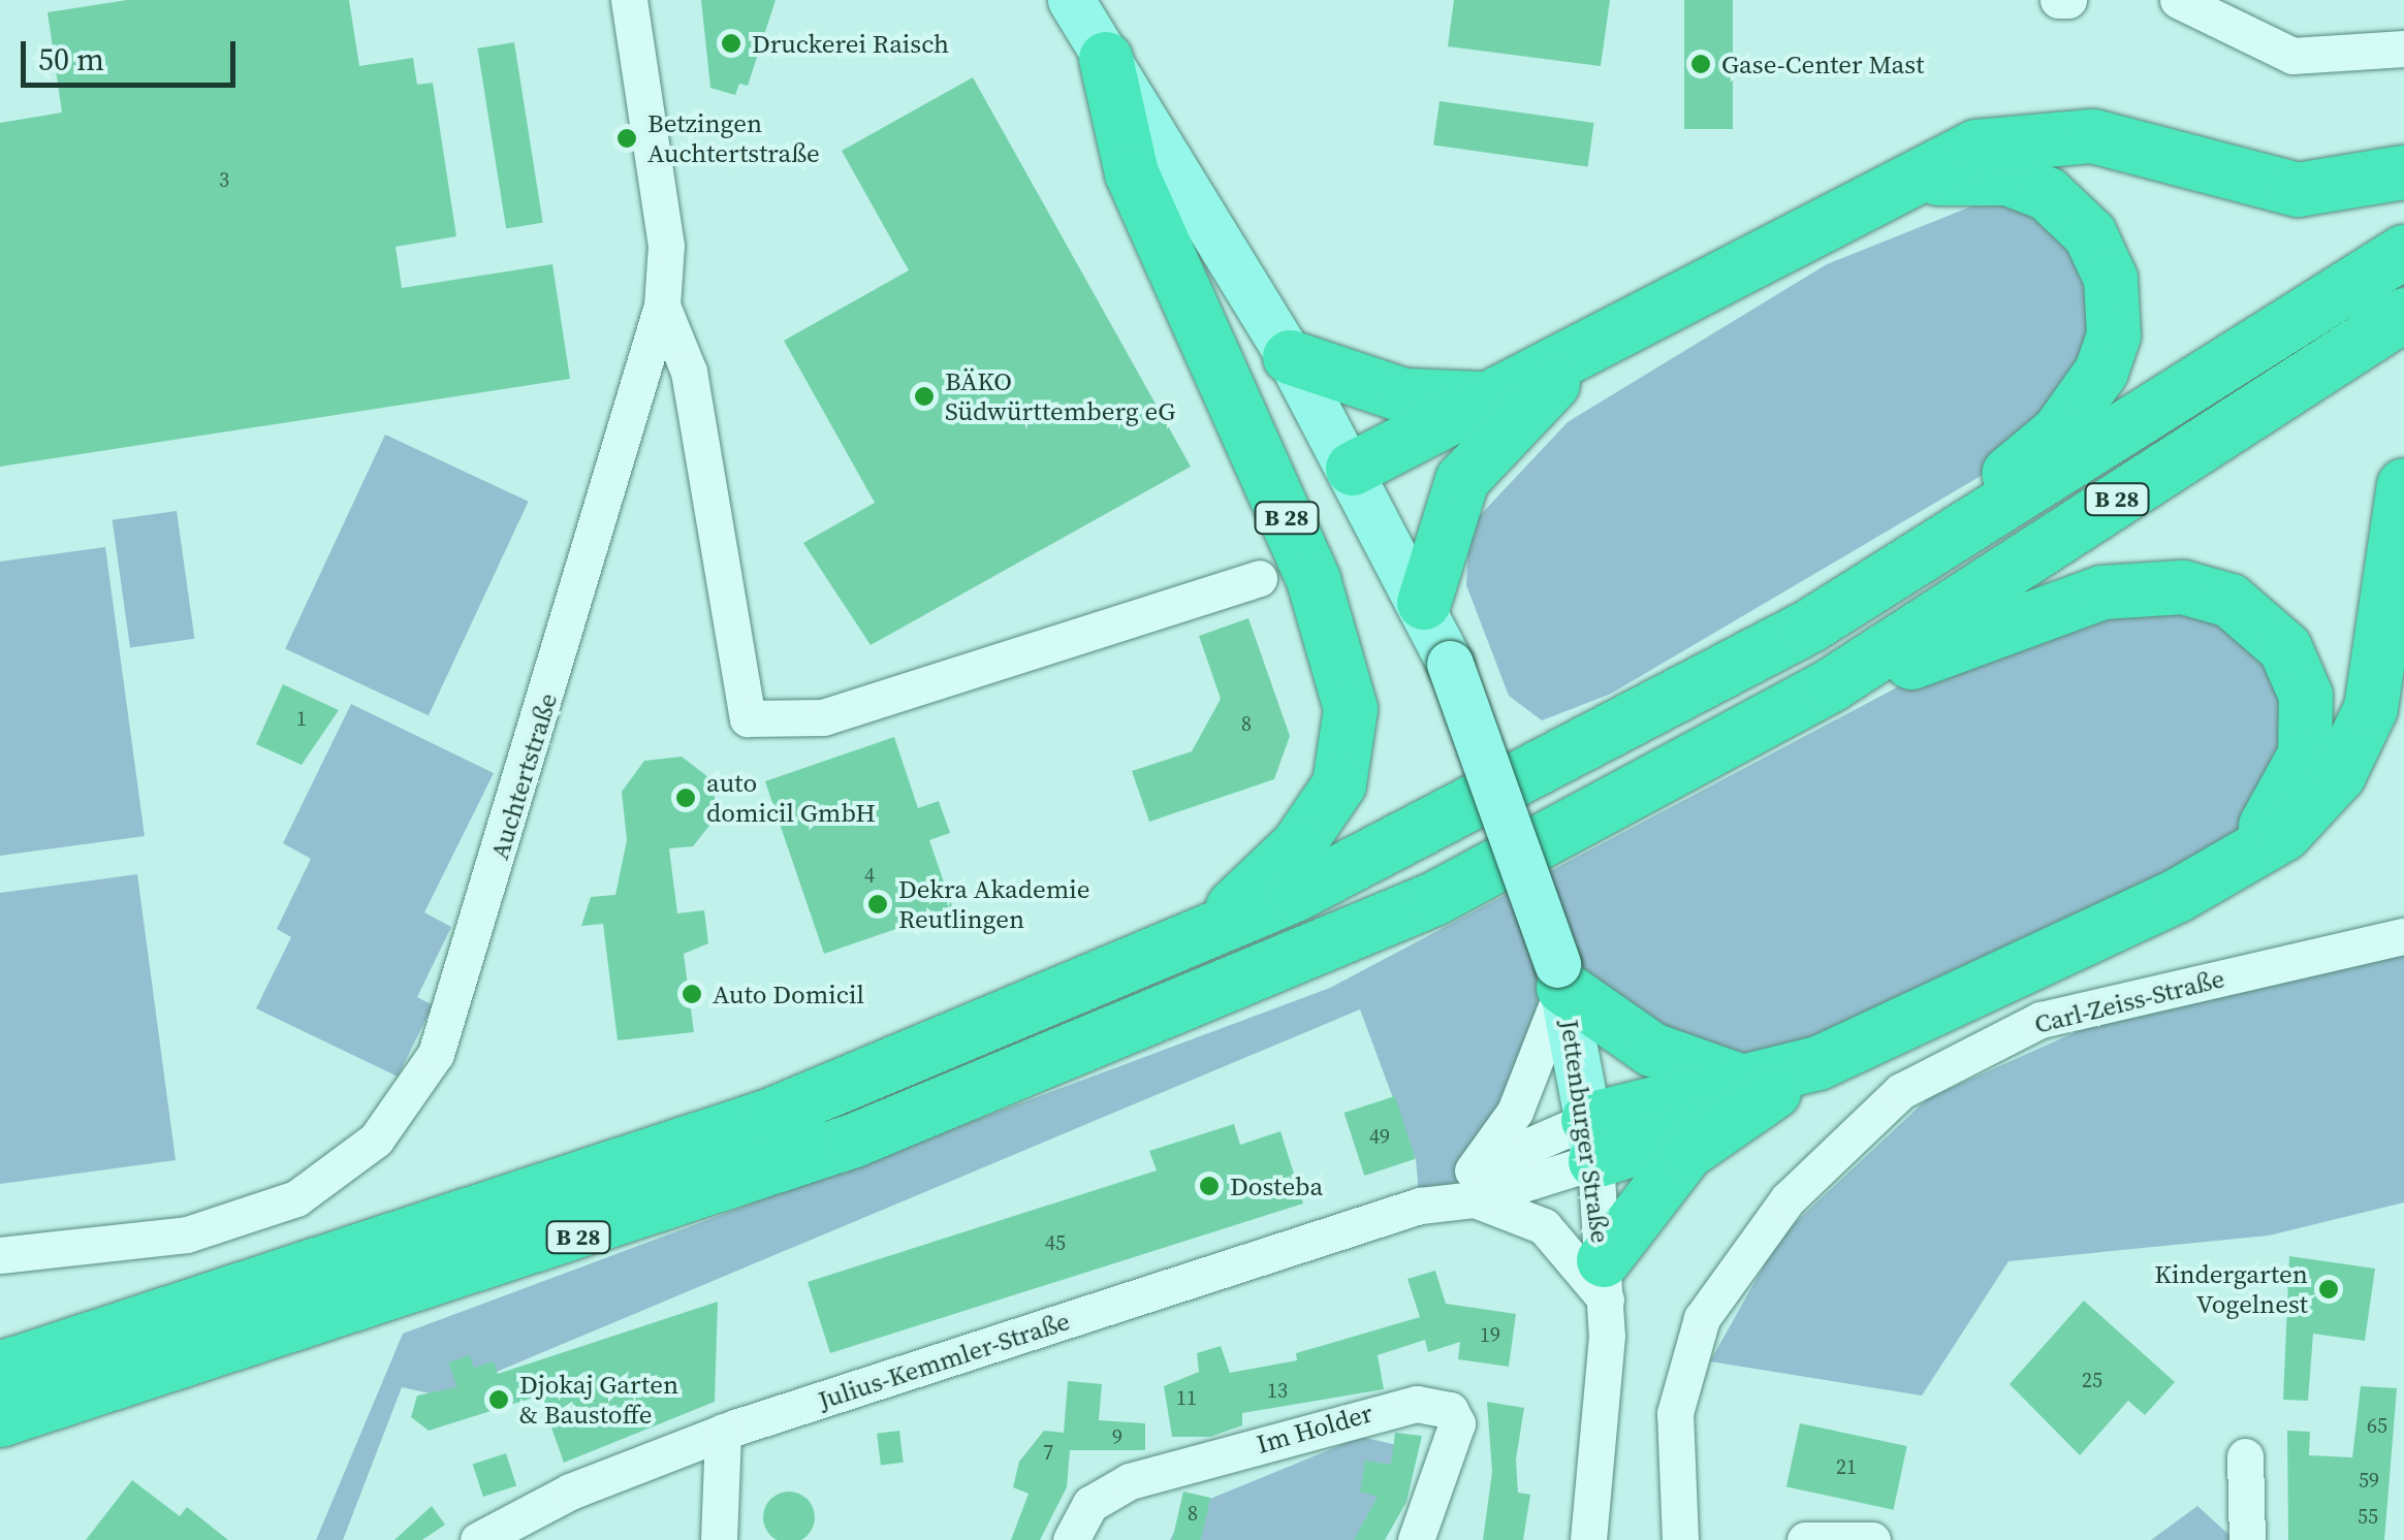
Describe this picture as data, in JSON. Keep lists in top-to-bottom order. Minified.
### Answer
{"streets":{"highway":["B 28"],"main road":["Jettenburger Straße"],"street":["Auchtertstraße","Carl-Zeiss-Straße","Julius-Kemmler-Straße","Im Holder"]},"crossings":[["B 28","Jettenburger Straße"],["Jettenburger Straße","Julius-Kemmler-Straße"]],"places":["Druckerei Raisch","Gase-Center Mast","Betzingen Auchtertstraße","BÄKO Südwürttemberg eG","auto domicil GmbH","Dekra Akademie Reutlingen","Auto Domicil","Dosteba","Kindergarten Vogelnest","Djokaj Garten & Baustoffe"],"house_numbers":["3","1","8","4","49","45","19","25","13","11","65","9","7","21","59","8","55"],"scale_bar":"50 m"}
